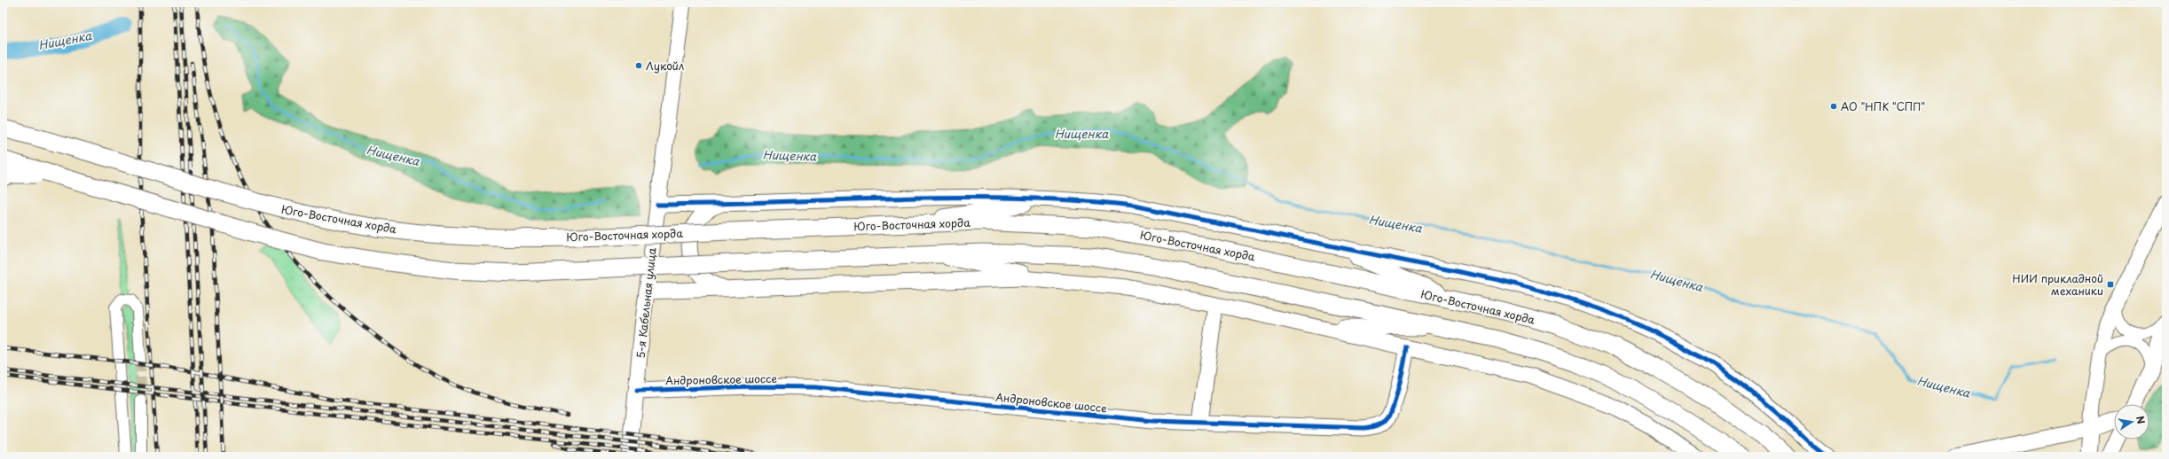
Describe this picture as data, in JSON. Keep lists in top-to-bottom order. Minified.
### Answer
{"streets":{"main road":["Юго-Восточная хорда"],"street":["5-я Кабельная улица","Андроновское шоссе"]},"crossings":[["5-я Кабельная улица","Андроновское шоссе"]],"water":["Нищенка"],"places":{"other":["Лукойл","АО \"НПК \"СПП\""],"transit":["НИИ прикладной механики"]},"north":"right"}
